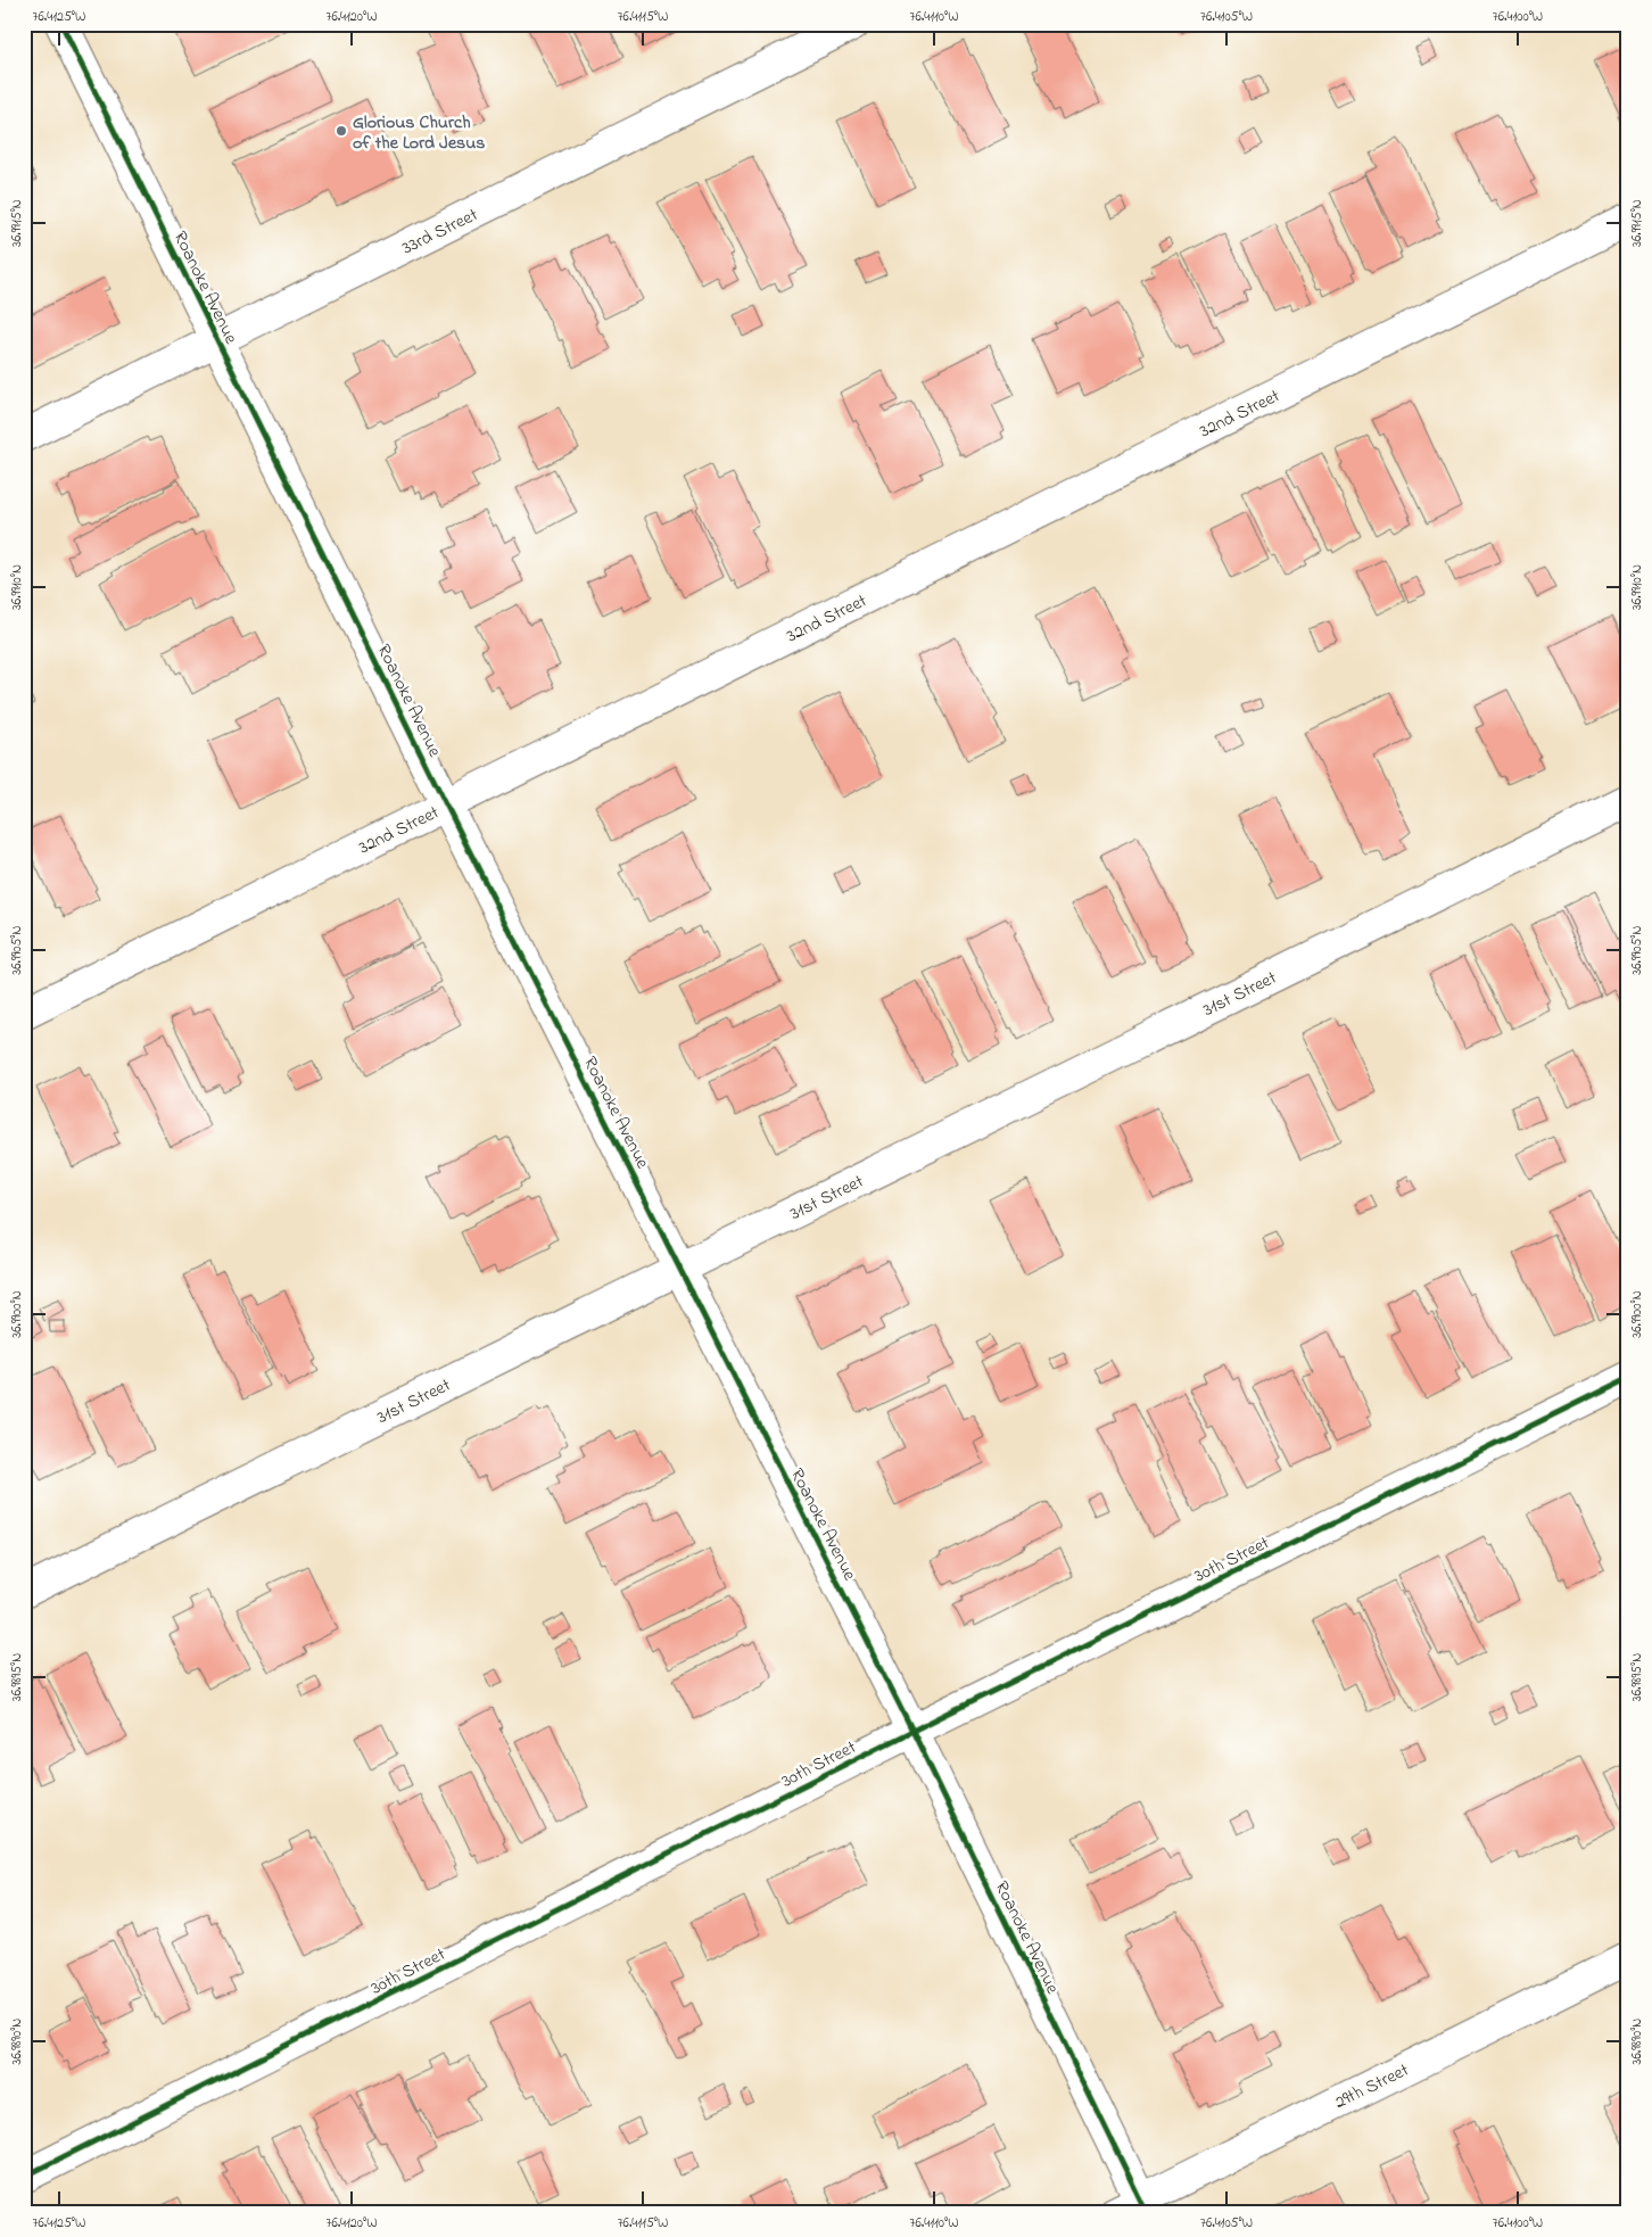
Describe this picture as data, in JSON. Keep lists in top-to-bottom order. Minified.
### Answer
{"streets":{"street":["33rd Street","Roanoke Avenue","32nd Street","31st Street","30th Street","29th Street"]},"crossings":[["33rd Street","Roanoke Avenue"],["Roanoke Avenue","32nd Street"],["Roanoke Avenue","31st Street"],["Roanoke Avenue","30th Street"],["Roanoke Avenue","29th Street"]],"places":["Glorious Church of the Lord Jesus"],"coordinates":["76.4125°W","76.4120°W","76.4115°W","76.4110°W","76.4105°W","76.4100°W","36.9915°N","36.9910°N","36.9905°N","36.9900°N","36.9895°N","36.9890°N"]}
